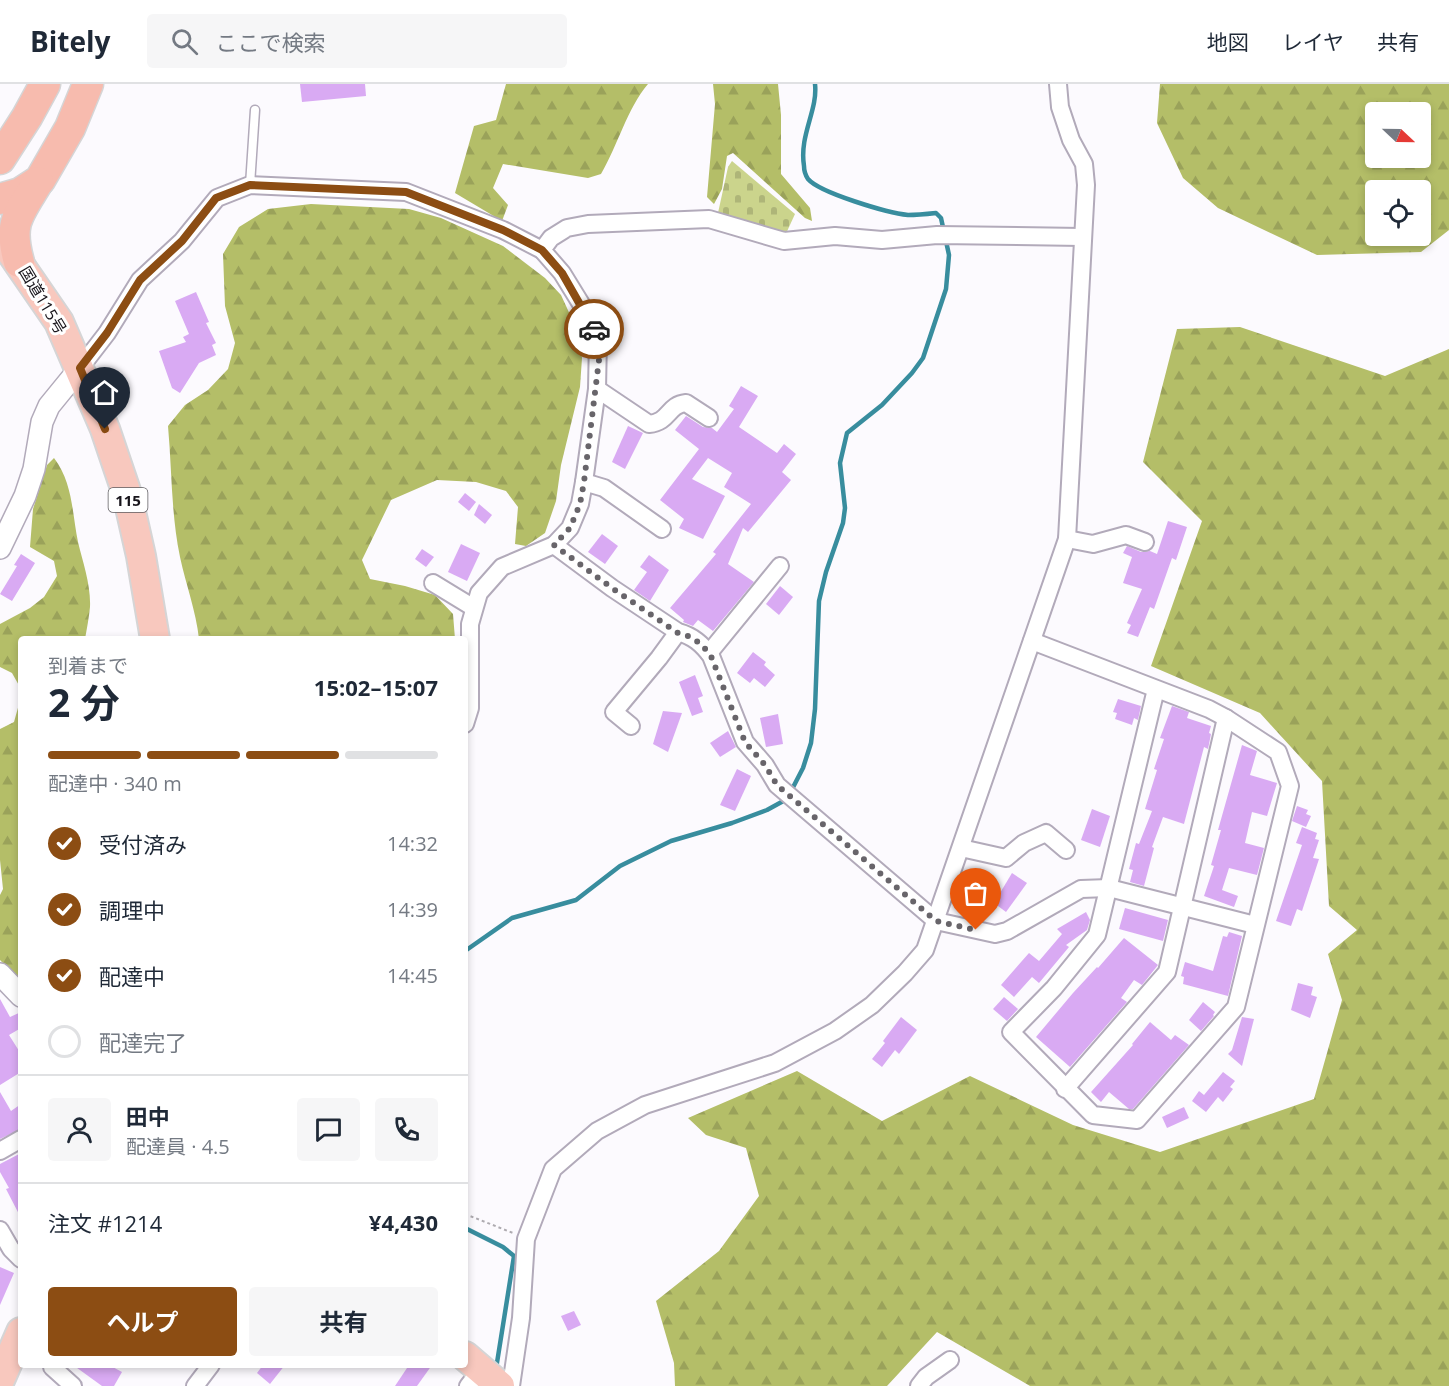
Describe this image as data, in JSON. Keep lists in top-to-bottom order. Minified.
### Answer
{"streets":{"highway":["国道115号","115"]},"crossings":[["国道115号","115"]],"north":"right","page":{"header":"Bitely","search":"ここで検索","nav":["地図","レイヤ","共有"],"heading":["2 分","到着まで","15:02–15:07"],"panel":["田中","配達員 · 4.5","注文 #1214","¥4,430"],"bar":"配達中 · 340 m","list":[["受付済み","14:32"],["調理中","14:39"],["配達中","14:45"],"配達完了"],"buttons":["ヘルプ","共有"]}}
